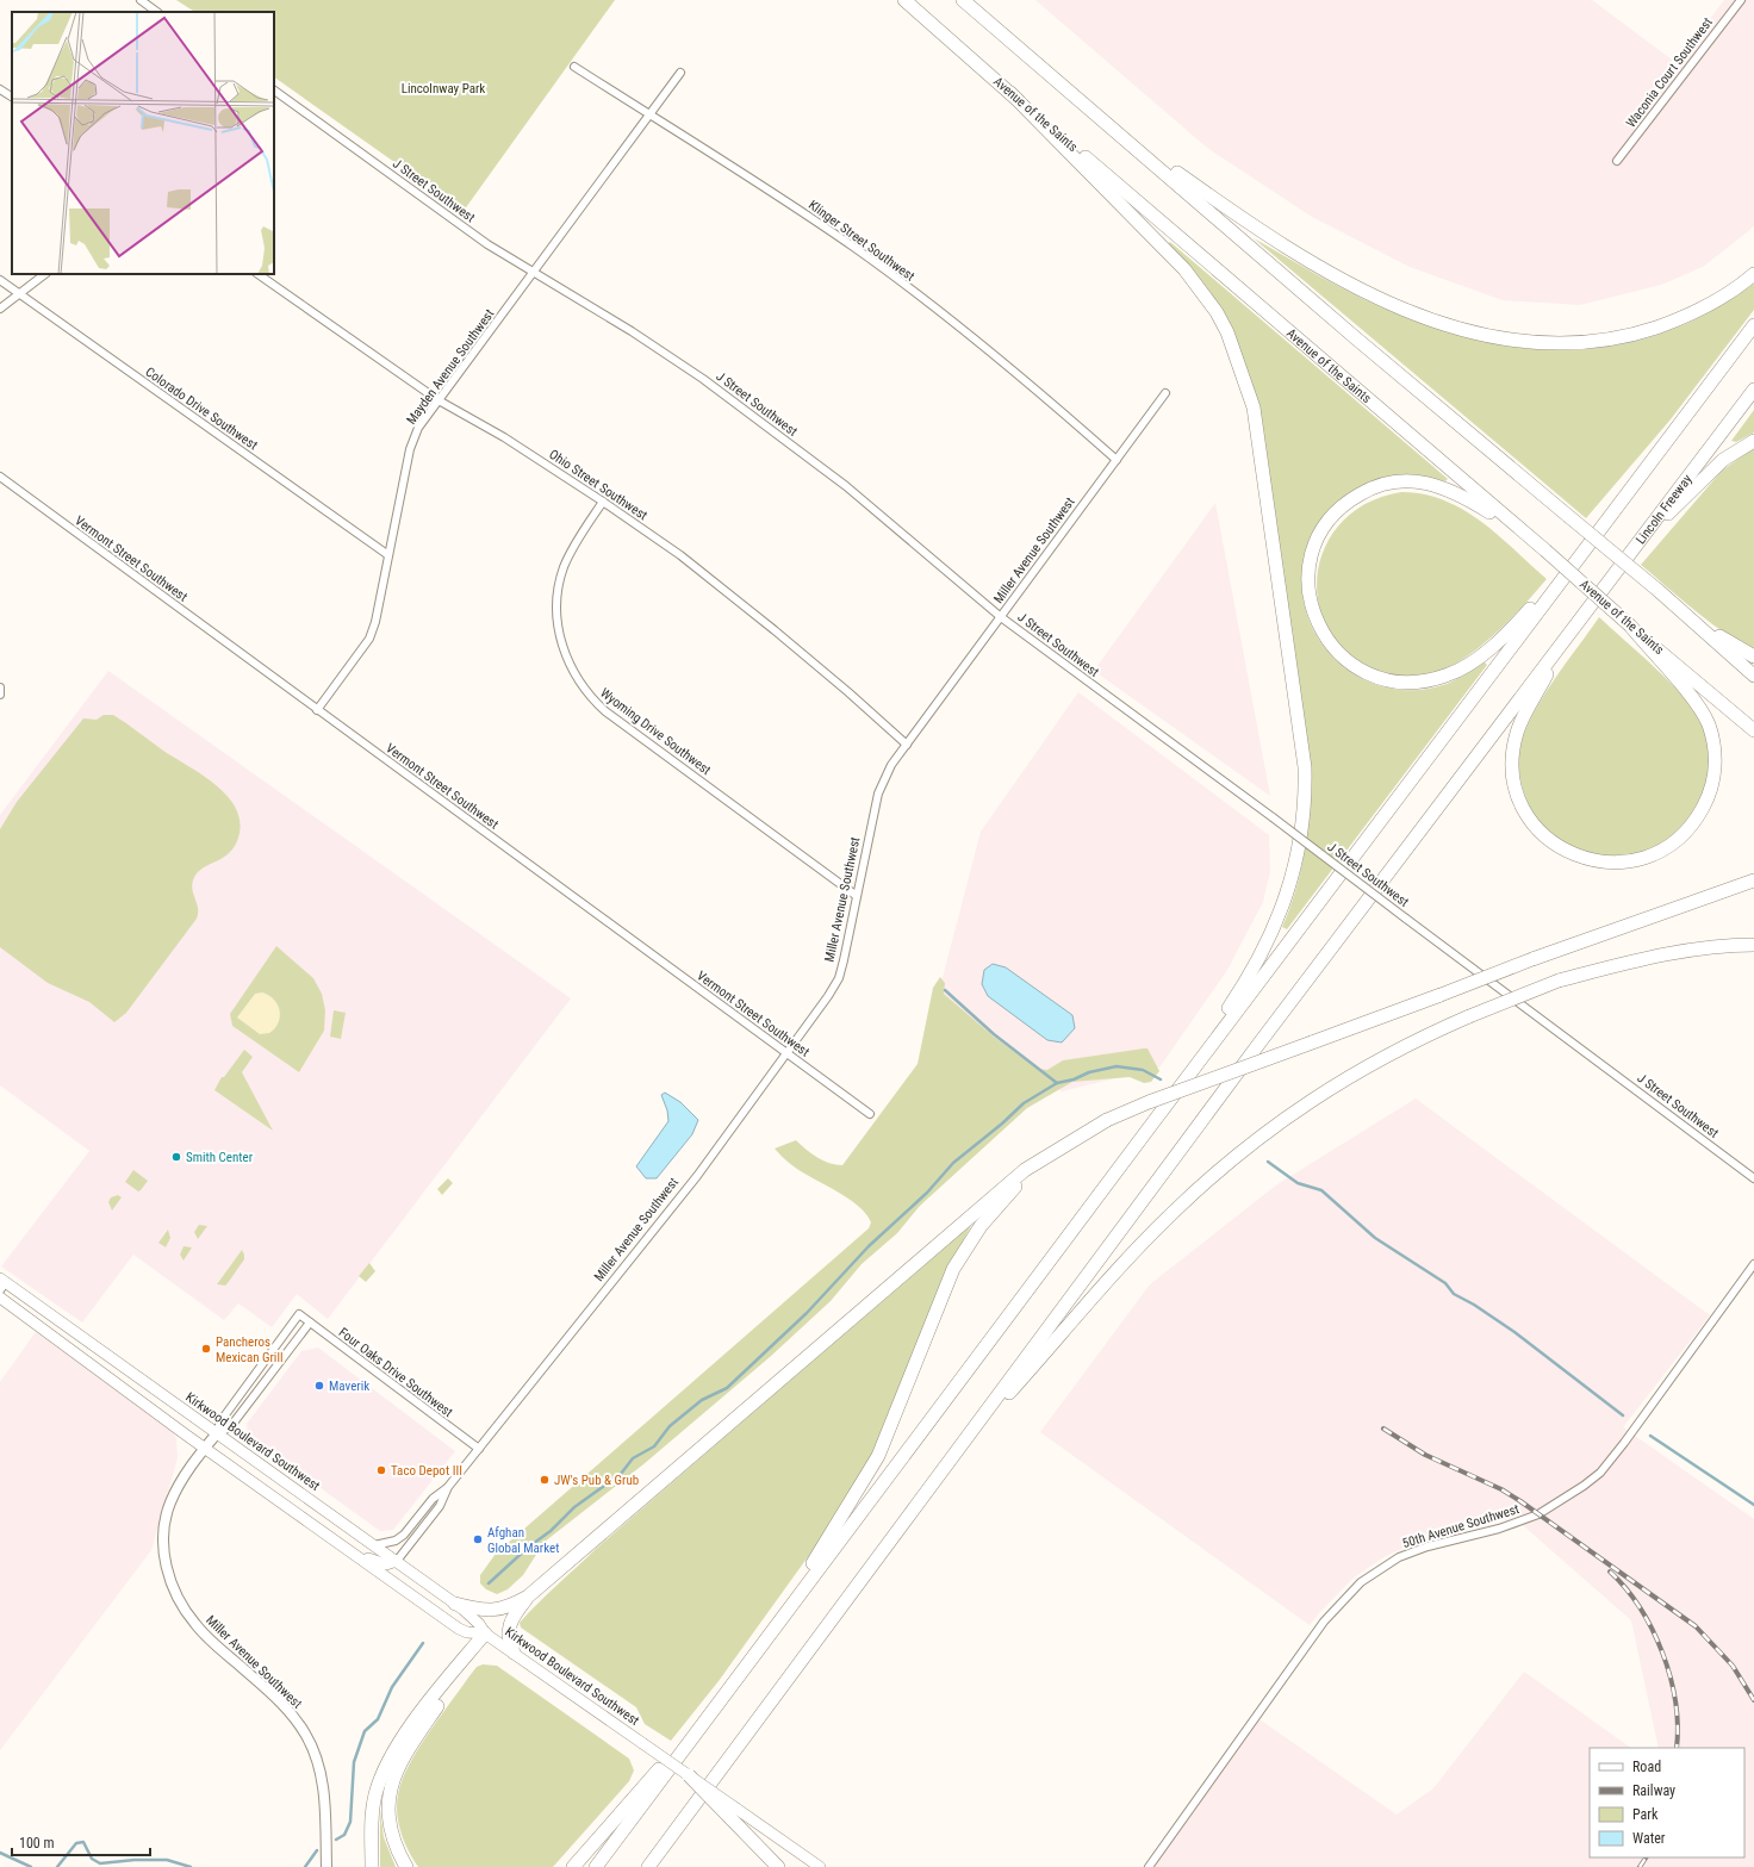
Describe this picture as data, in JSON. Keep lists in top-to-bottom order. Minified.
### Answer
{"streets":{"highway":["Avenue of the Saints","Lincoln Freeway"],"main road":["Kirkwood Boulevard Southwest"],"street":["Waconia Court Southwest","J Street Southwest","Klinger Street Southwest","Mayden Avenue Southwest","Colorado Drive Southwest","Ohio Street Southwest","Miller Avenue Southwest","Vermont Street Southwest","Wyoming Drive Southwest","Four Oaks Drive Southwest","50th Avenue Southwest"]},"crossings":[["J Street Southwest","Mayden Avenue Southwest"],["J Street Southwest","Miller Avenue Southwest"],["Klinger Street Southwest","Mayden Avenue Southwest"],["Klinger Street Southwest","Miller Avenue Southwest"],["Mayden Avenue Southwest","Colorado Drive Southwest"],["Mayden Avenue Southwest","Ohio Street Southwest"],["Mayden Avenue Southwest","Vermont Street Southwest"],["Ohio Street Southwest","Miller Avenue Southwest"],["Ohio Street Southwest","Wyoming Drive Southwest"],["Miller Avenue Southwest","Vermont Street Southwest"],["Miller Avenue Southwest","Wyoming Drive Southwest"],["Miller Avenue Southwest","Four Oaks Drive Southwest"],["Miller Avenue Southwest","Kirkwood Boulevard Southwest"],["Four Oaks Drive Southwest","Kirkwood Boulevard Southwest"]],"parks":["Lincolnway Park"],"places":["Smith Center","Pancheros Mexican Grill","Maverik","Taco Depot III","JW's Pub & Grub","Afghan Global Market"],"legend":["Road","Railway","Park","Water"],"scale_bar":"100 m"}
